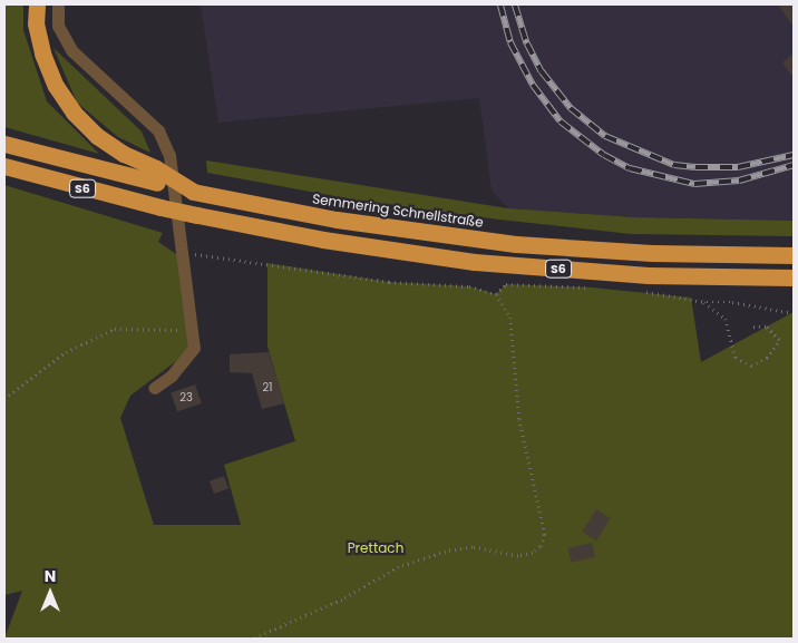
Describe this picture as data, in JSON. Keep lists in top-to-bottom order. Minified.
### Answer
{"streets":{"highway":["S6","Semmering Schnellstraße"]},"parks":["Prettach"],"house_numbers":["21","23"],"north":"top"}
